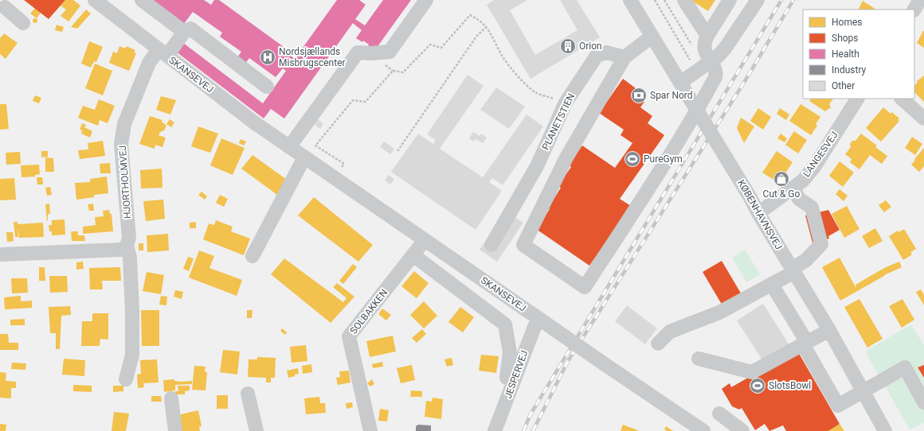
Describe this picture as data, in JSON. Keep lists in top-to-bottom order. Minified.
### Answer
{"streets":{"street":["SKANSEVEJ","PLANETSTIEN","LANGESVEJ","HJORTHOLMVEJ","KØBENHAVNSVEJ","SOLBAKKEN","JESPERVEJ"]},"crossings":[["SKANSEVEJ","HJORTHOLMVEJ"],["SKANSEVEJ","SOLBAKKEN"],["SKANSEVEJ","JESPERVEJ"],["LANGESVEJ","KØBENHAVNSVEJ"]],"places":{"building":["Orion"],"hospital":["Nordsjællands Misbrugscenter"],"bank":["Spar Nord"],"sports":["PureGym","SlotsBowl"],"shop":["Cut & Go"]},"legend":["Homes","Shops","Health","Industry","Other"]}
